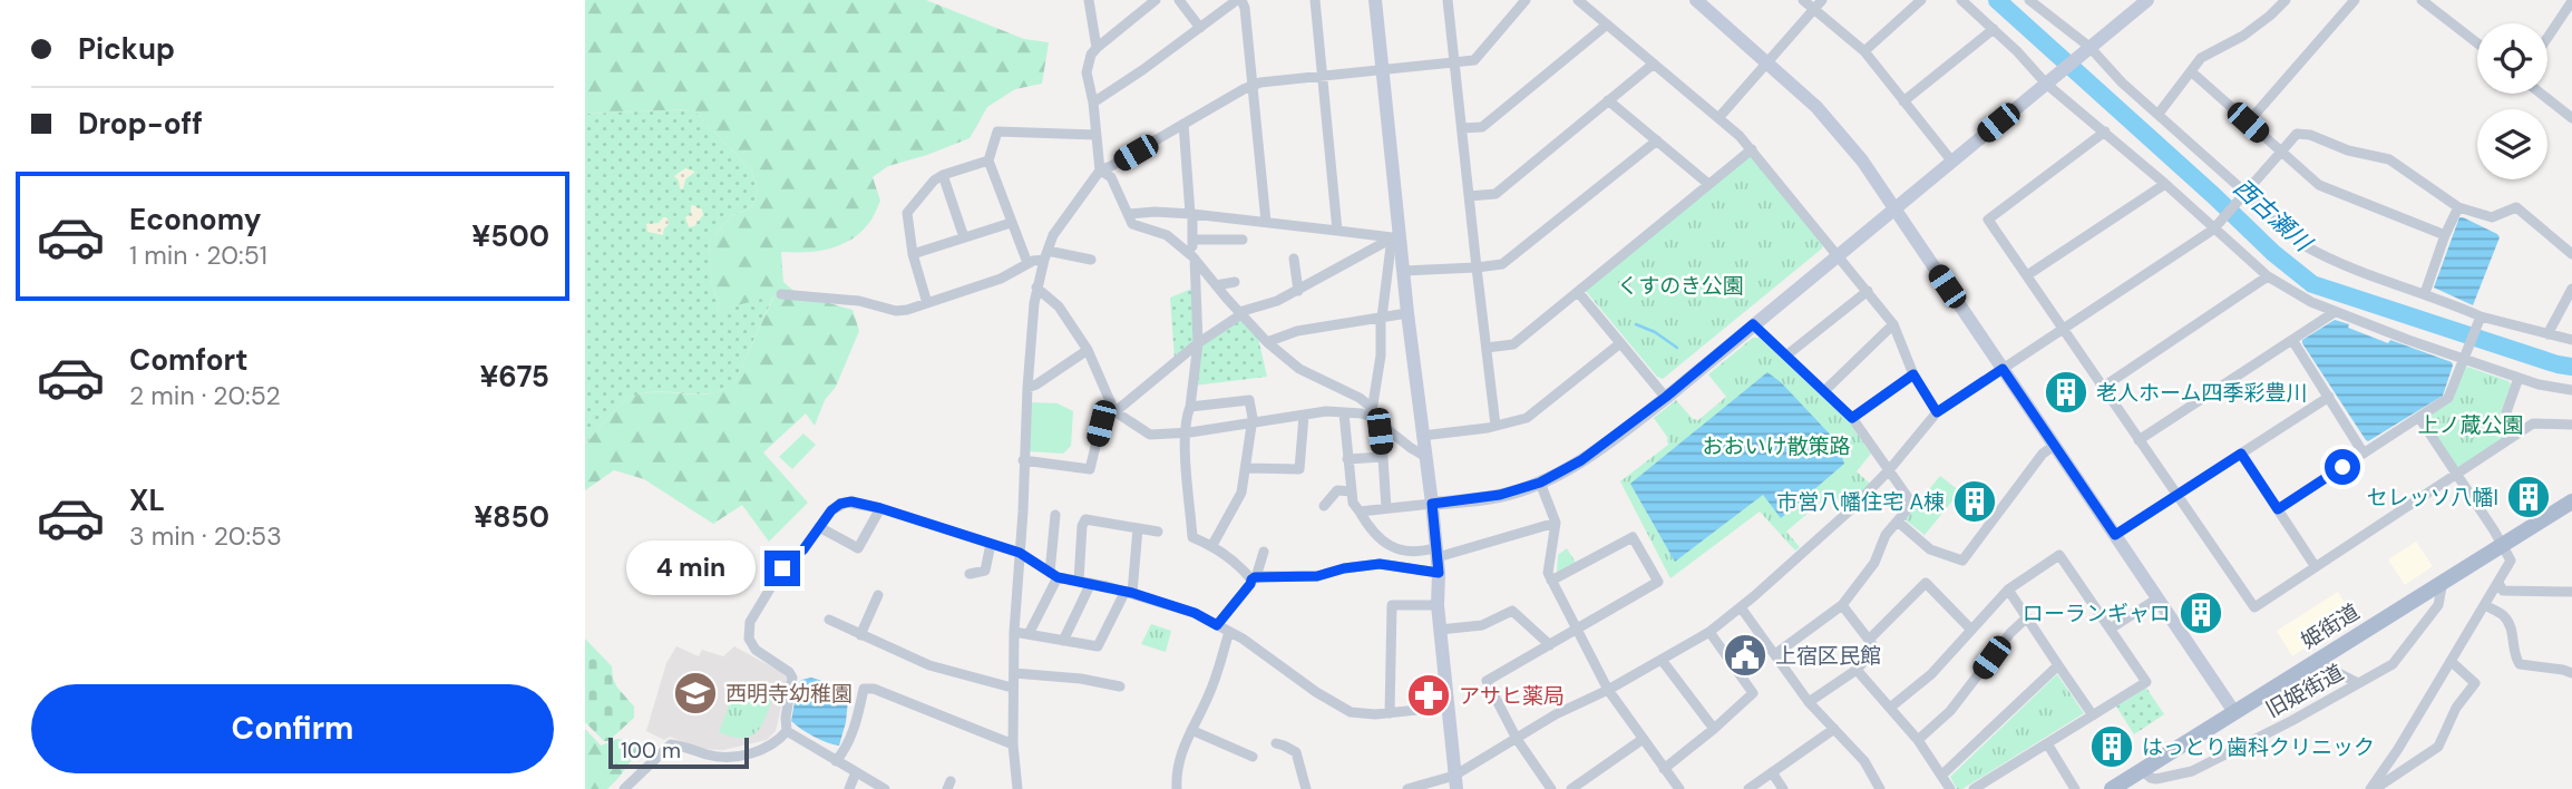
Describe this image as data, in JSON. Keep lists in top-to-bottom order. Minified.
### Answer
{"streets":{"main road":["姫街道"],"street":["旧姫街道"]},"crossings":[["姫街道","旧姫街道"]],"water":["西古瀬川"],"parks":["くすのき公園","上ノ蔵公園","おおいけ散策路"],"places":{"building":["老人ホーム四季彩豊川","セレッソ八幡I","市営八幡住宅 A棟","ローランギャロ","はっとり歯科クリニック"],"public building":["上宿区民館"],"school or university":["西明寺幼稚園"],"pharmacy":["アサヒ薬局"]},"scale_bar":"100 m","page":{"banner":["Pickup","Drop-off"],"list":[{"name":"Economy","note":"1 min · 20:51","value":"¥500"},{"name":"Comfort","note":"2 min · 20:52","value":"¥675"},{"name":"XL","note":"3 min · 20:53","value":"¥850"}],"bubble":"4 min","buttons":"Confirm","scale":"100 m"}}
